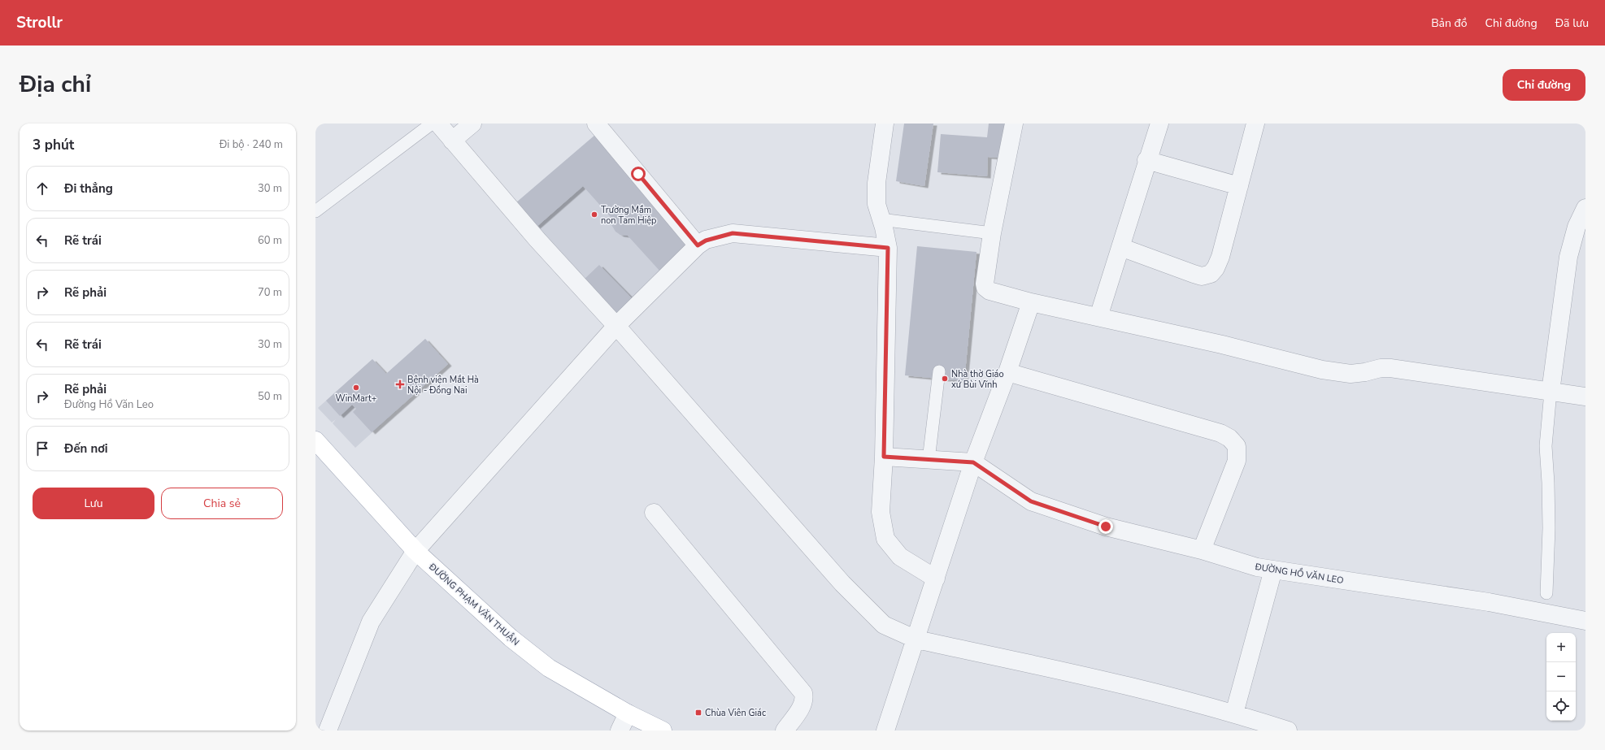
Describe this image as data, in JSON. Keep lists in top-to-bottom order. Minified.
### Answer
{"streets":{"main road":["ĐƯỜNG PHẠM VĂN THUẬN"],"street":["ĐƯỜNG HỒ VĂN LEO"]},"places":{"other":["Trường Mầm non Tam Hiệp","Nhà thờ Giáo xứ Bùi Vĩnh","WinMart+"],"health":["Bệnh viện Mắt Hà Nội - Đồng Nai"],"transit":["Chùa Viên Giác"]},"page":{"header":"Strollr","nav":["Bản đồ","Chỉ đường","Đã lưu"],"title":"Địa chỉ","buttons":["Chỉ đường",["Lưu","Chia sẻ"]],"heading":["3 phút","Đi bộ · 240 m"],"list":[["Đi thẳng","30 m"],["Rẽ trái","60 m"],["Rẽ phải","70 m"],["Rẽ trái","30 m"],["Rẽ phải","Đường Hồ Văn Leo","50 m"],"Đến nơi"],"map_buttons":["+","−"]}}
